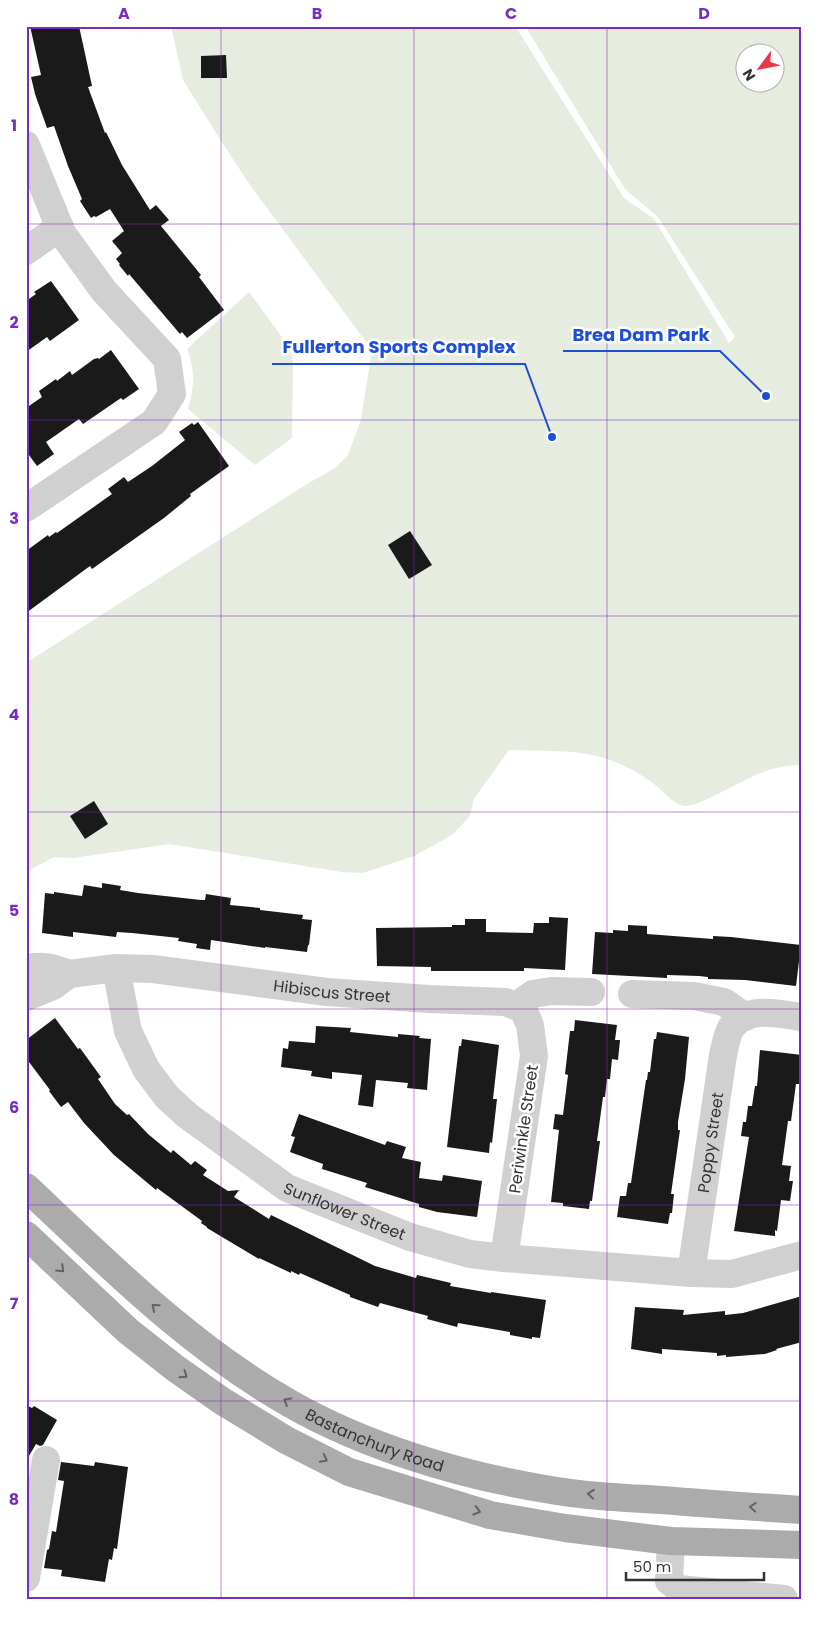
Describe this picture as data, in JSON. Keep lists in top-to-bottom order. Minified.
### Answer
{"streets":{"main road":["Bastanchury Road"],"street":["Hibiscus Street","Periwinkle Street","Poppy Street","Sunflower Street"]},"crossings":[["Hibiscus Street","Periwinkle Street"],["Hibiscus Street","Sunflower Street"],["Periwinkle Street","Sunflower Street"],["Poppy Street","Sunflower Street"]],"places":["Brea Dam Park","Fullerton Sports Complex"],"scale_bar":"50 m","north":"bottom left","grid":{"columns":["A","B","C","D"],"rows":["1","2","3","4","5","6","7","8"]}}
